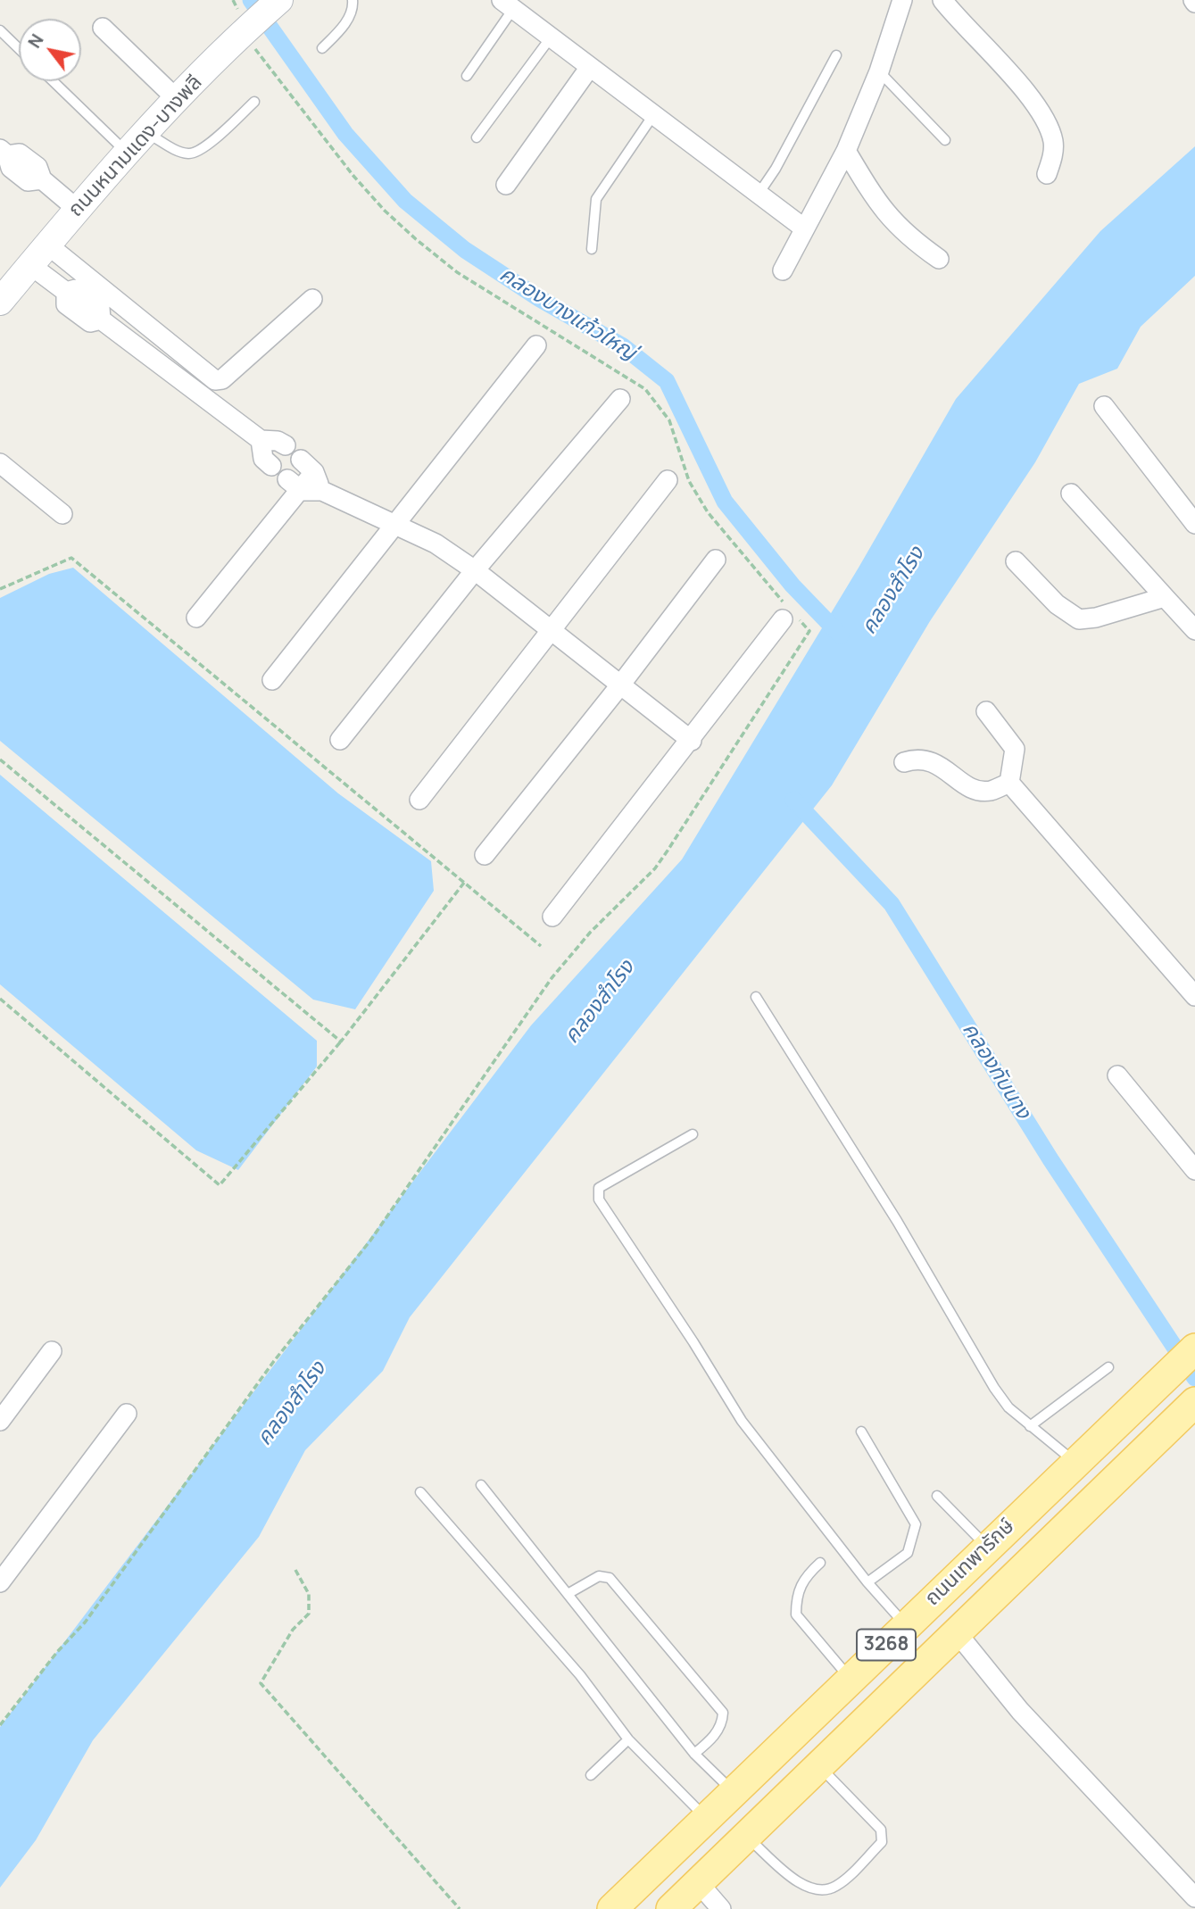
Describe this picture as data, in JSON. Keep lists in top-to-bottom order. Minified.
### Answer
{"streets":{"main road":["ถนนหนามแดง-บางพลี","ถนนเทพารักษ์","3268"]},"water":["คลองบางแก้วใหญ่","คลองสำโรง","คลองทับนาง"],"north":"top left"}
